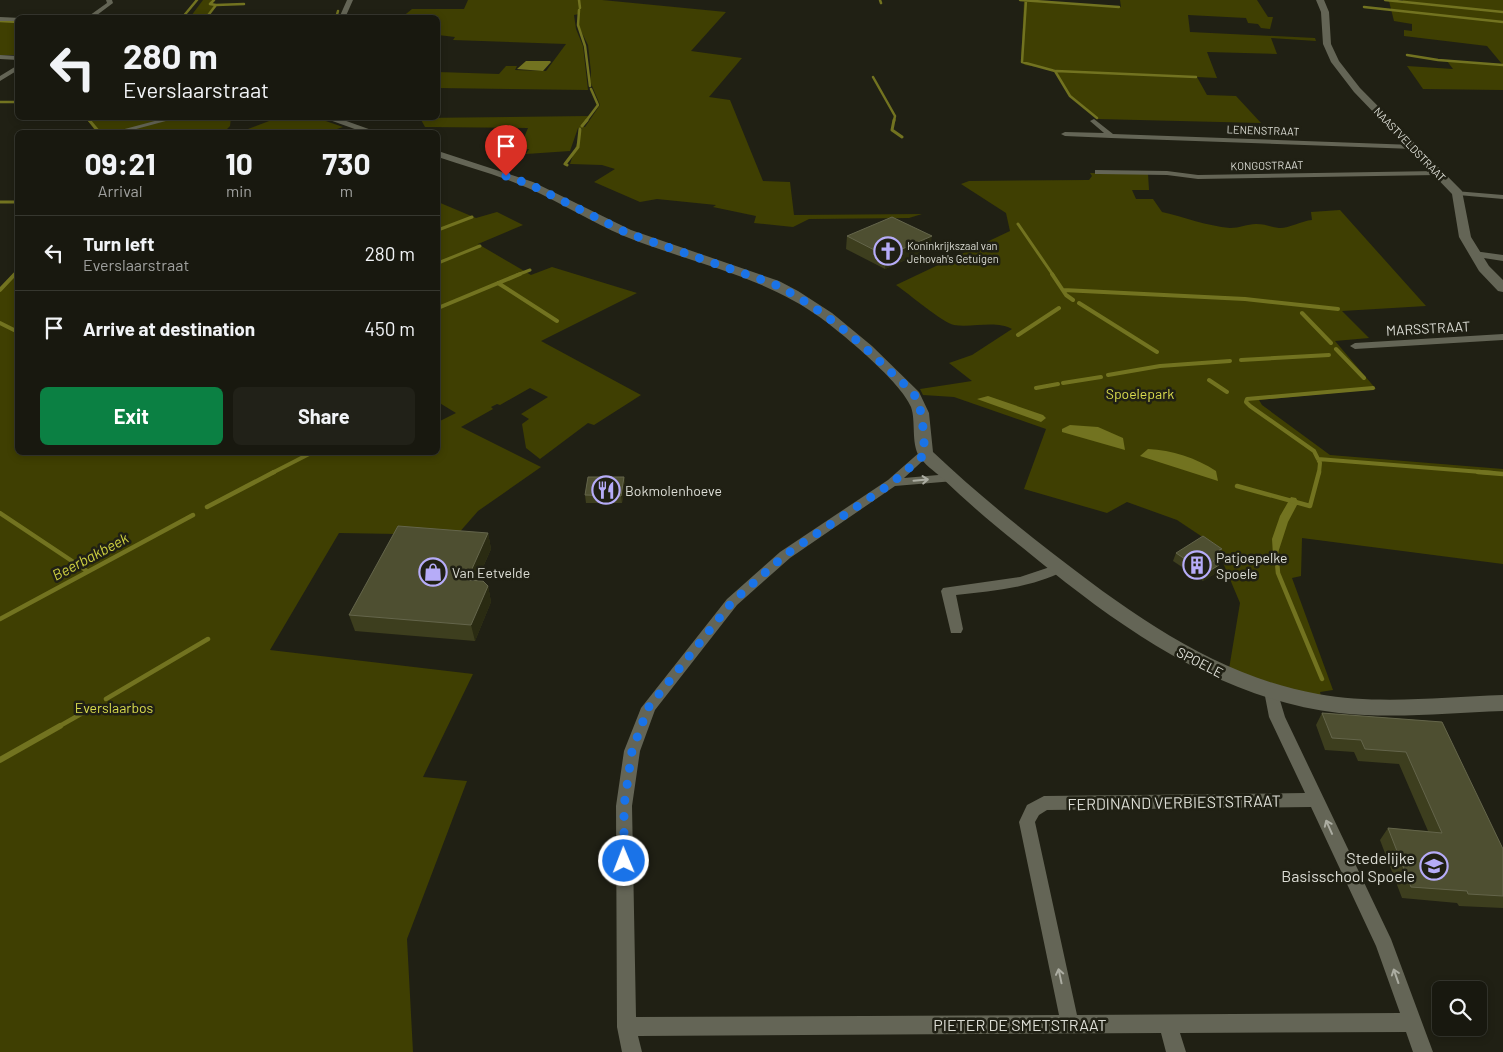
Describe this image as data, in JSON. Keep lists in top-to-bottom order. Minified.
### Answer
{"streets":{"street":["LENENSTRAAT","NAASTVELDSTRAAT","KONGOSTRAAT","MARSSTRAAT","SPOELE","FERDINAND VERBIESTSTRAAT","PIETER DE SMETSTRAAT"]},"crossings":[["LENENSTRAAT","NAASTVELDSTRAAT"],["NAASTVELDSTRAAT","KONGOSTRAAT"],["FERDINAND VERBIESTSTRAAT","PIETER DE SMETSTRAAT"]],"water":["Beerbakbeek"],"parks":["Spoelepark","Everslaarbos"],"places":{"church":["Koninkrijkszaal van Jehovah's Getuigen"],"restaurant":["Bokmolenhoeve"],"building":["Patjoepelke Spoele"],"shop":["Van Eetvelde"],"school or university":["Stedelijke Basisschool Spoele"]},"page":{"turn":["280 m","Everslaarstraat"],"eta":["09:21","Arrival","10","min","730","m"],"list":[{"name":"Turn left","note":"Everslaarstraat","value":"280 m"},{"name":"Arrive at destination","value":"450 m"}],"buttons":["Exit","Share"]}}
